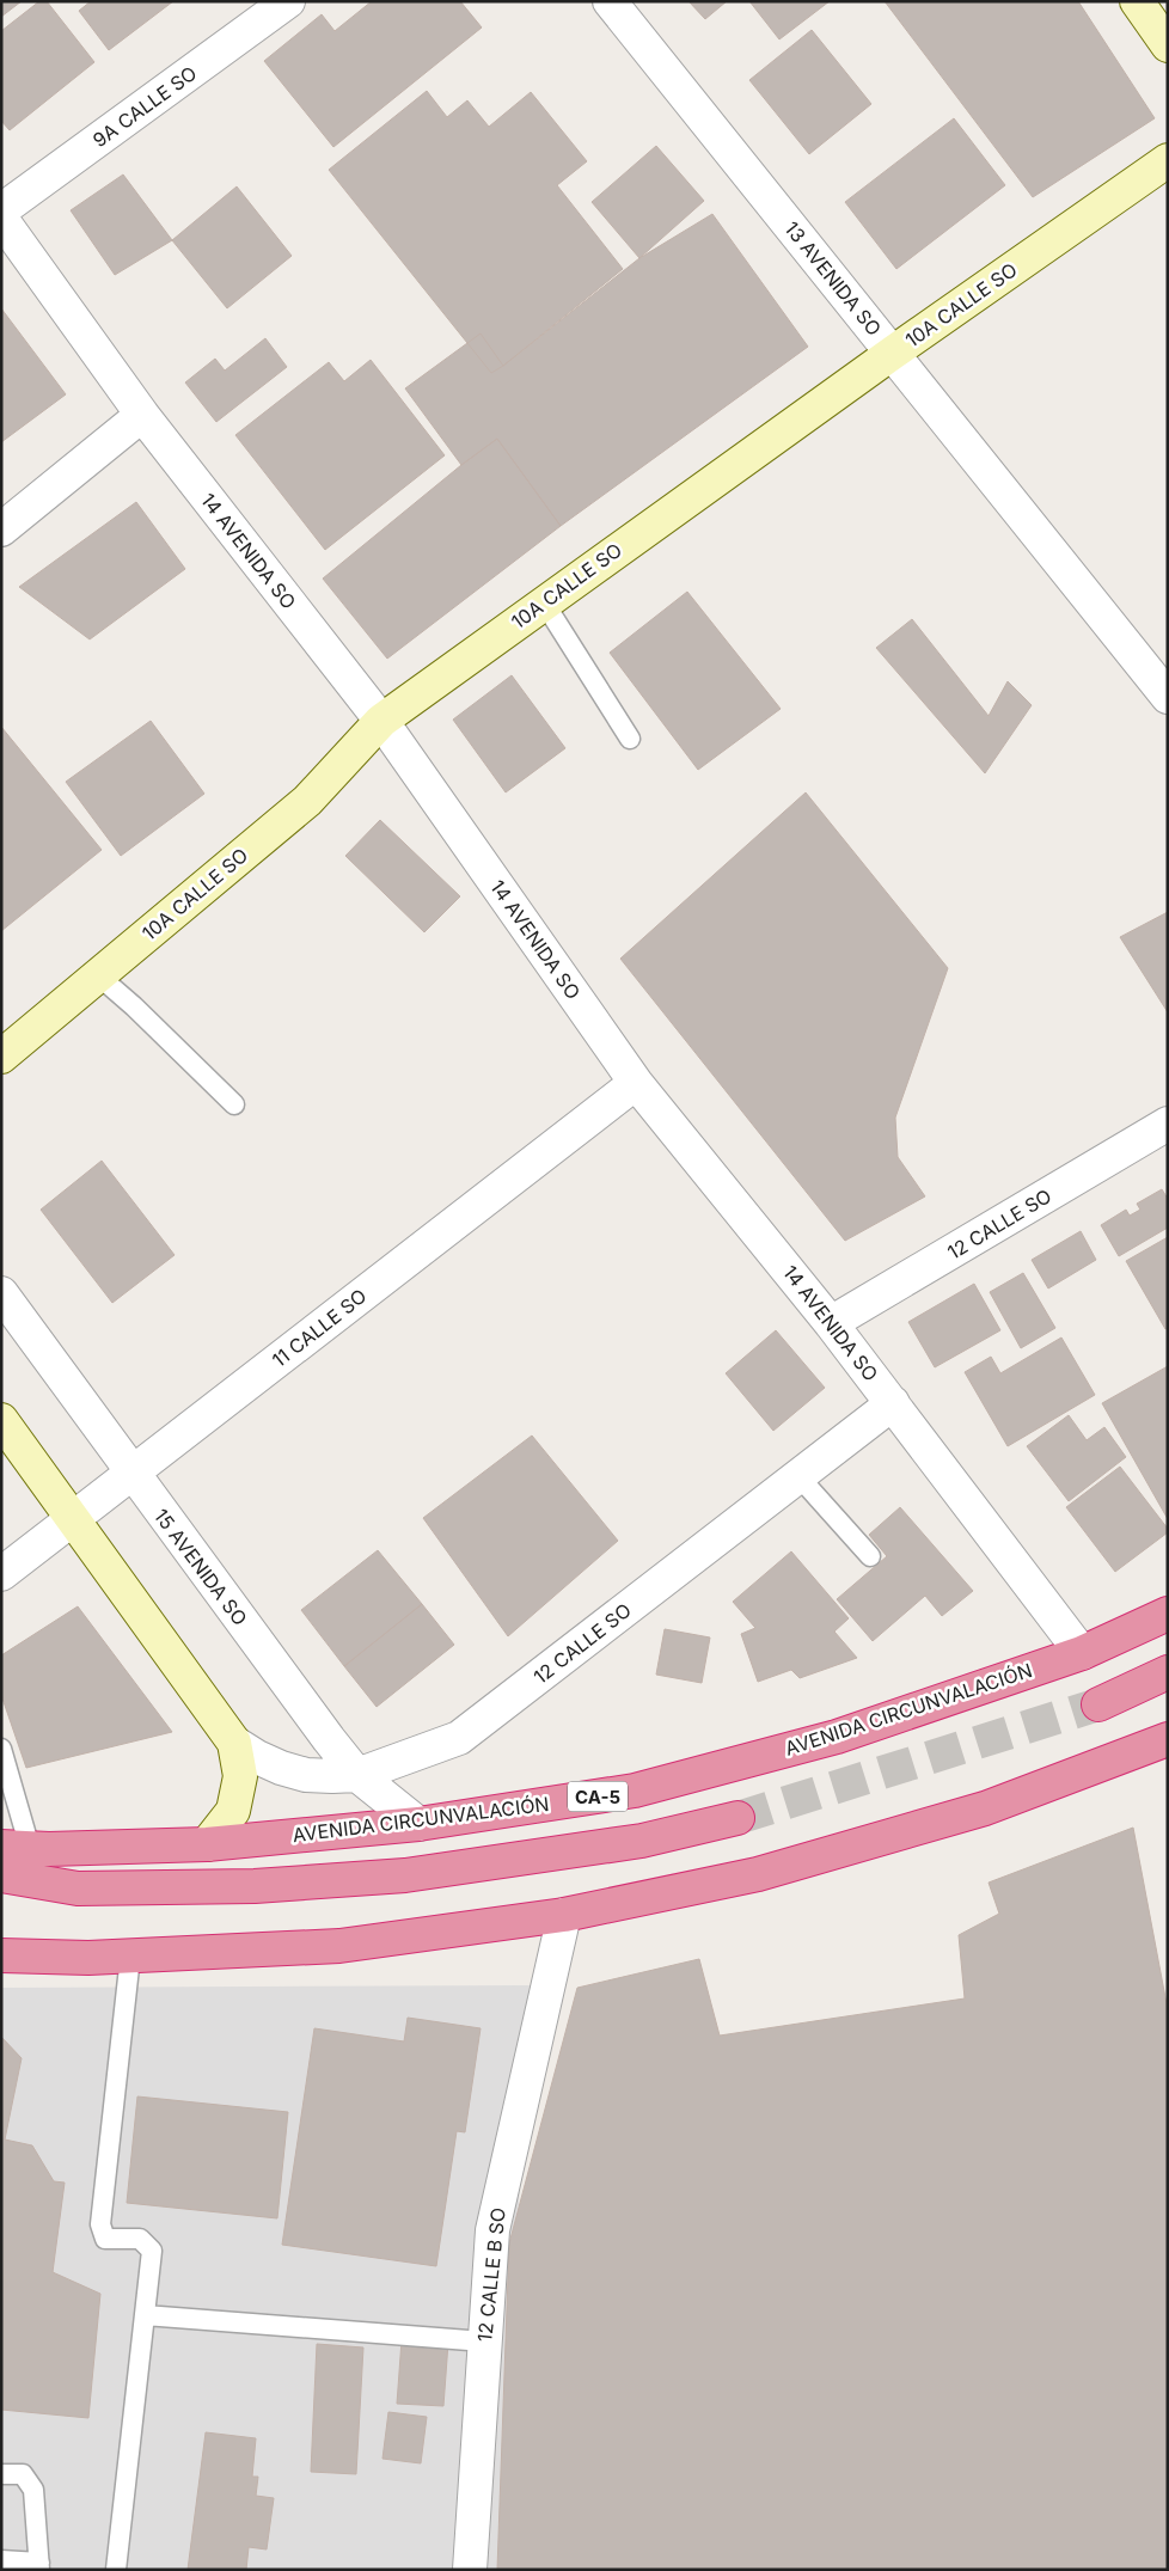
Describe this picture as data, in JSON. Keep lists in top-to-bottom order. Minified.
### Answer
{"streets":{"highway":["AVENIDA CIRCUNVALACIÓN","CA-5"],"street":["9A CALLE SO","13 AVENIDA SO","10A CALLE SO","14 AVENIDA SO","12 CALLE SO","11 CALLE SO","15 AVENIDA SO","12 CALLE B SO"]},"crossings":[["13 AVENIDA SO","10A CALLE SO"],["10A CALLE SO","14 AVENIDA SO"],["14 AVENIDA SO","12 CALLE SO"],["14 AVENIDA SO","11 CALLE SO"],["14 AVENIDA SO","AVENIDA CIRCUNVALACIÓN"],["12 CALLE SO","15 AVENIDA SO"],["11 CALLE SO","15 AVENIDA SO"],["15 AVENIDA SO","AVENIDA CIRCUNVALACIÓN"]]}
